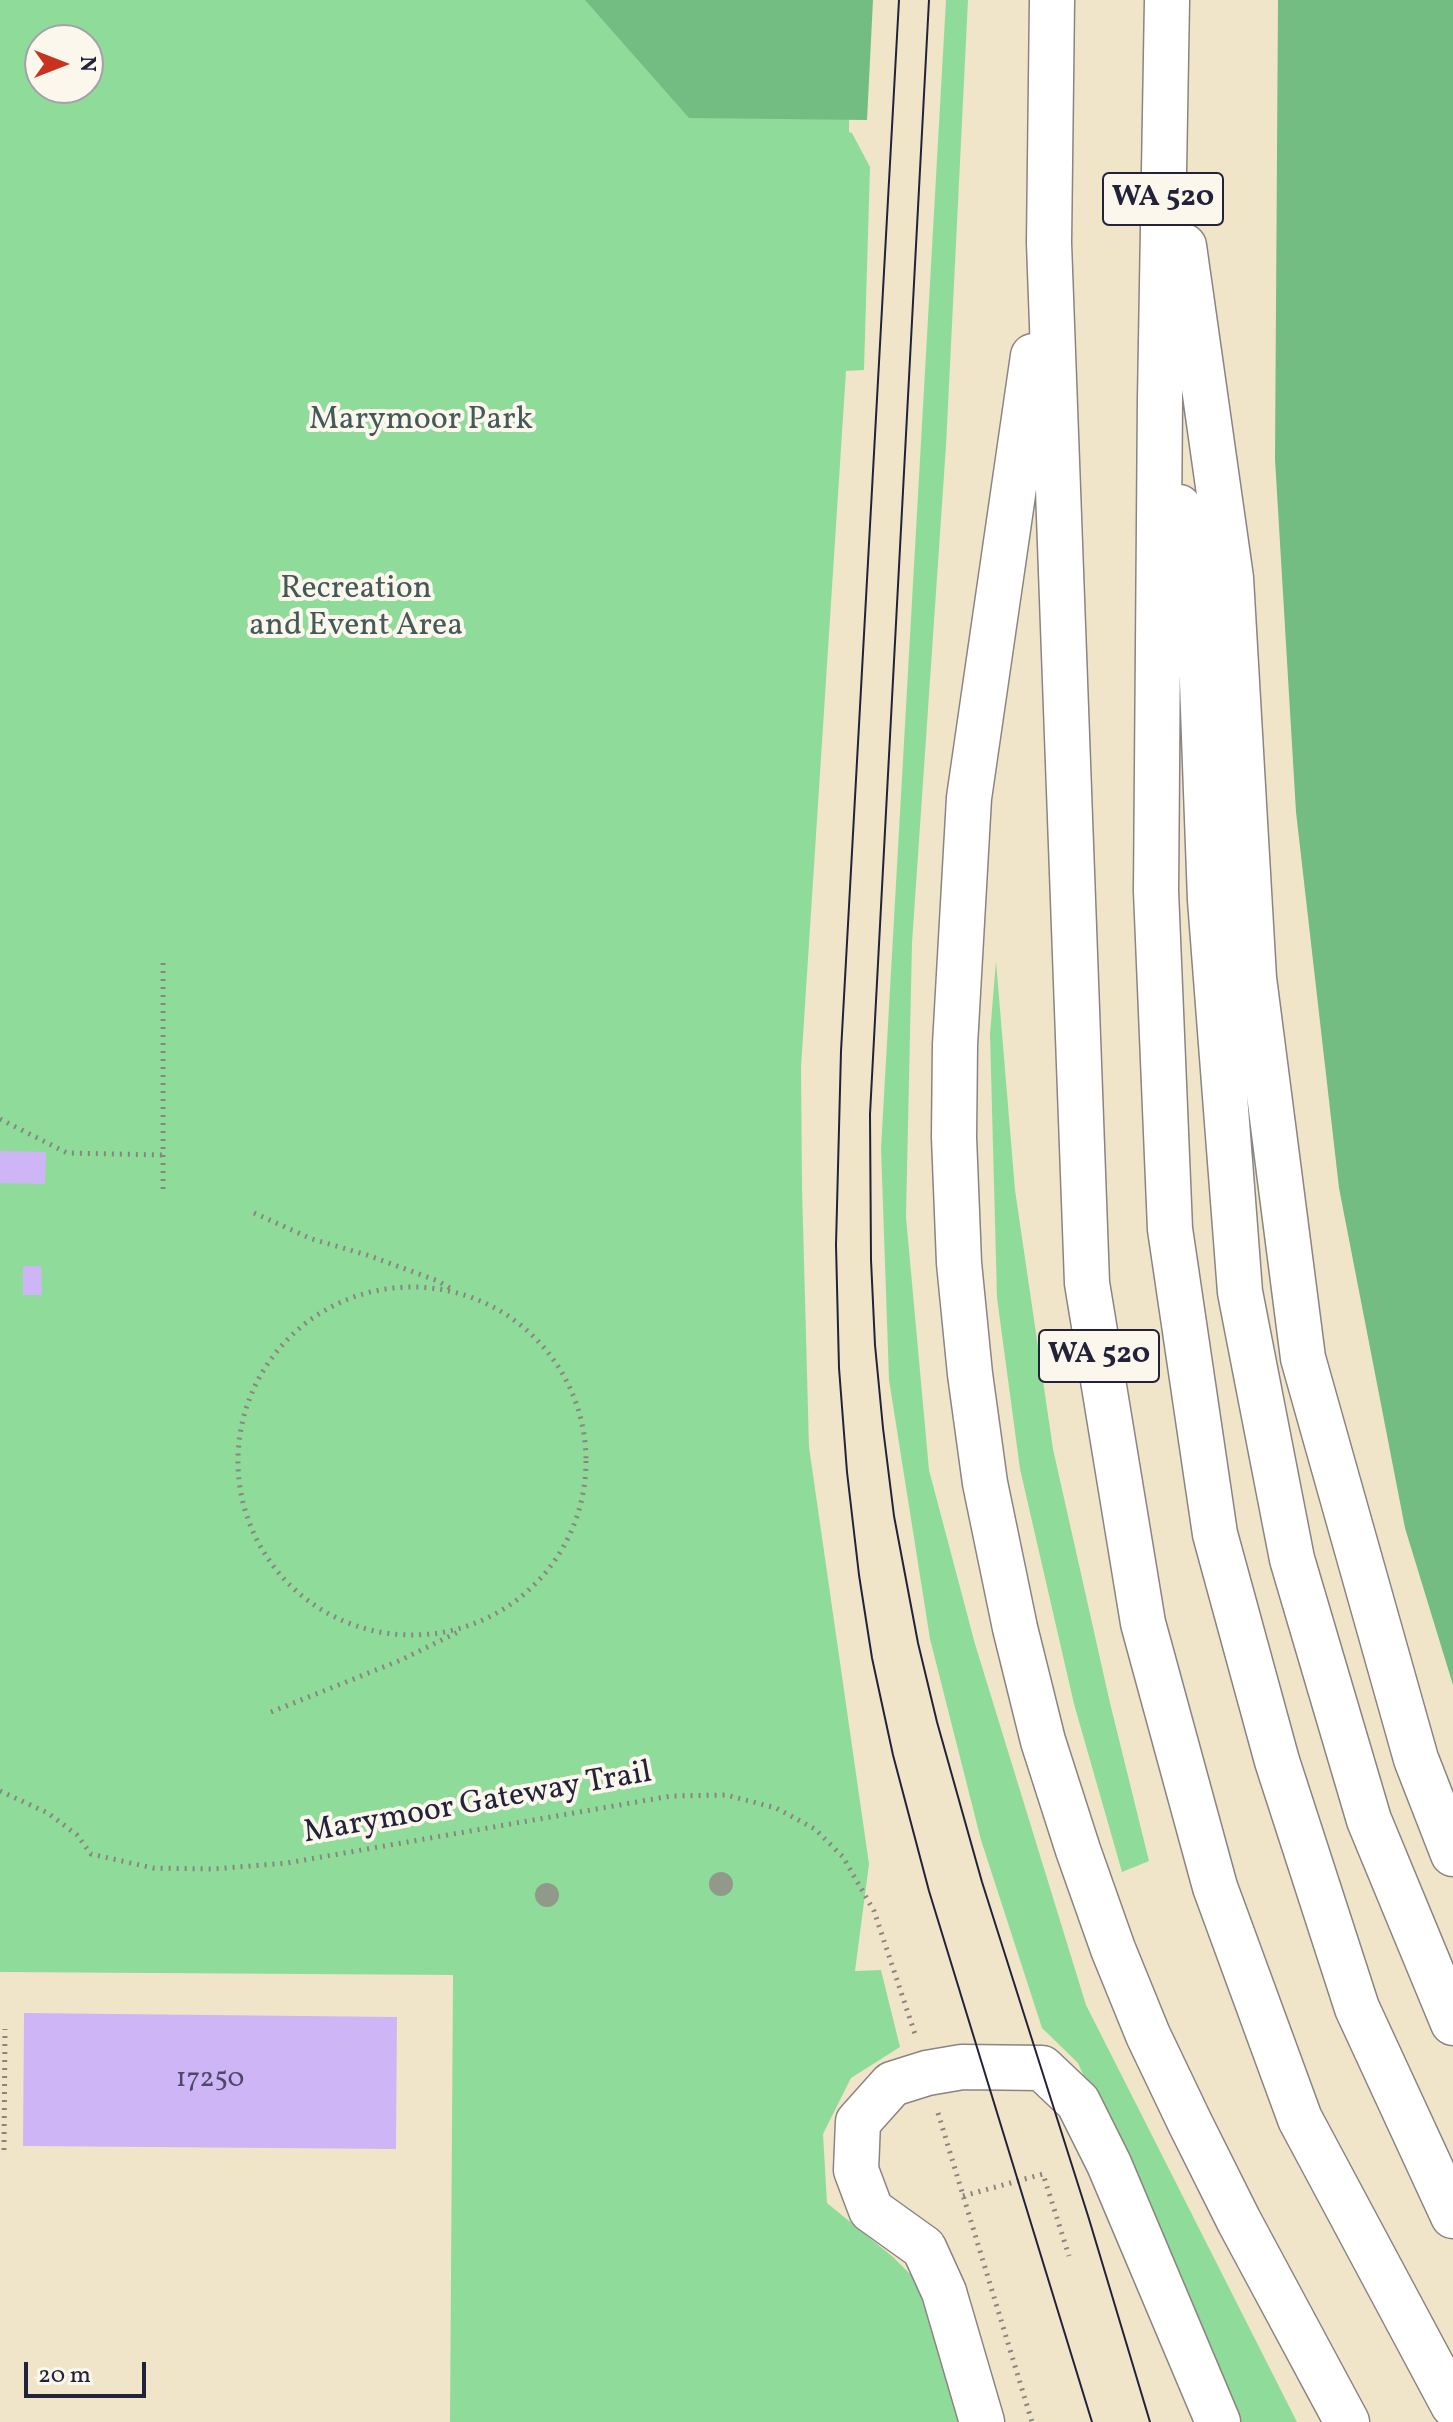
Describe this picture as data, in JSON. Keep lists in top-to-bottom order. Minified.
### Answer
{"streets":{"main road":["WA 520"],"path":["Marymoor Gateway Trail"]},"parks":["Marymoor Park","Recreation and Event Area"],"house_numbers":["17250"],"scale_bar":"20 m","north":"right"}
